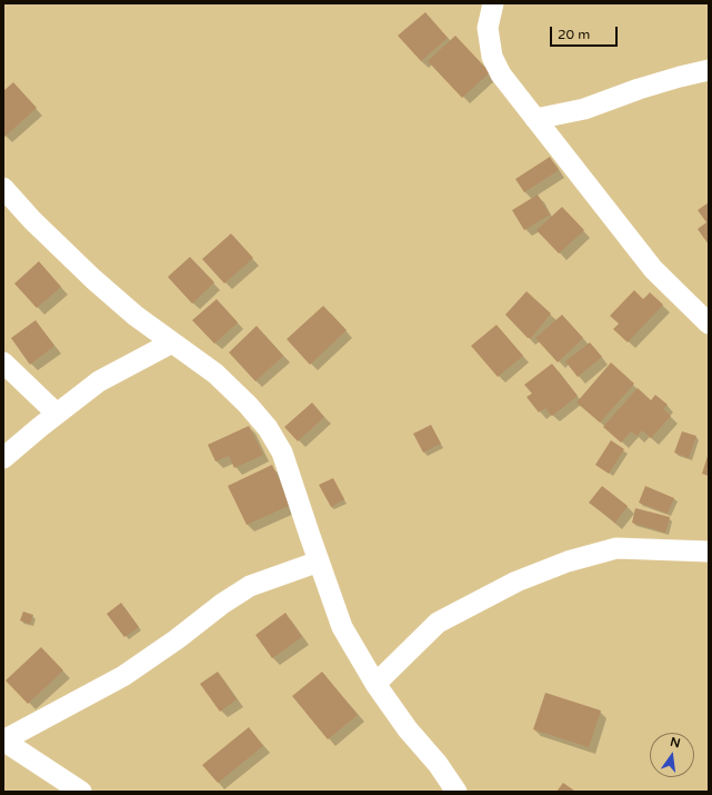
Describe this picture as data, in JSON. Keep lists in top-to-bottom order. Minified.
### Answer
{"scale_bar":"20 m","north":"top"}
